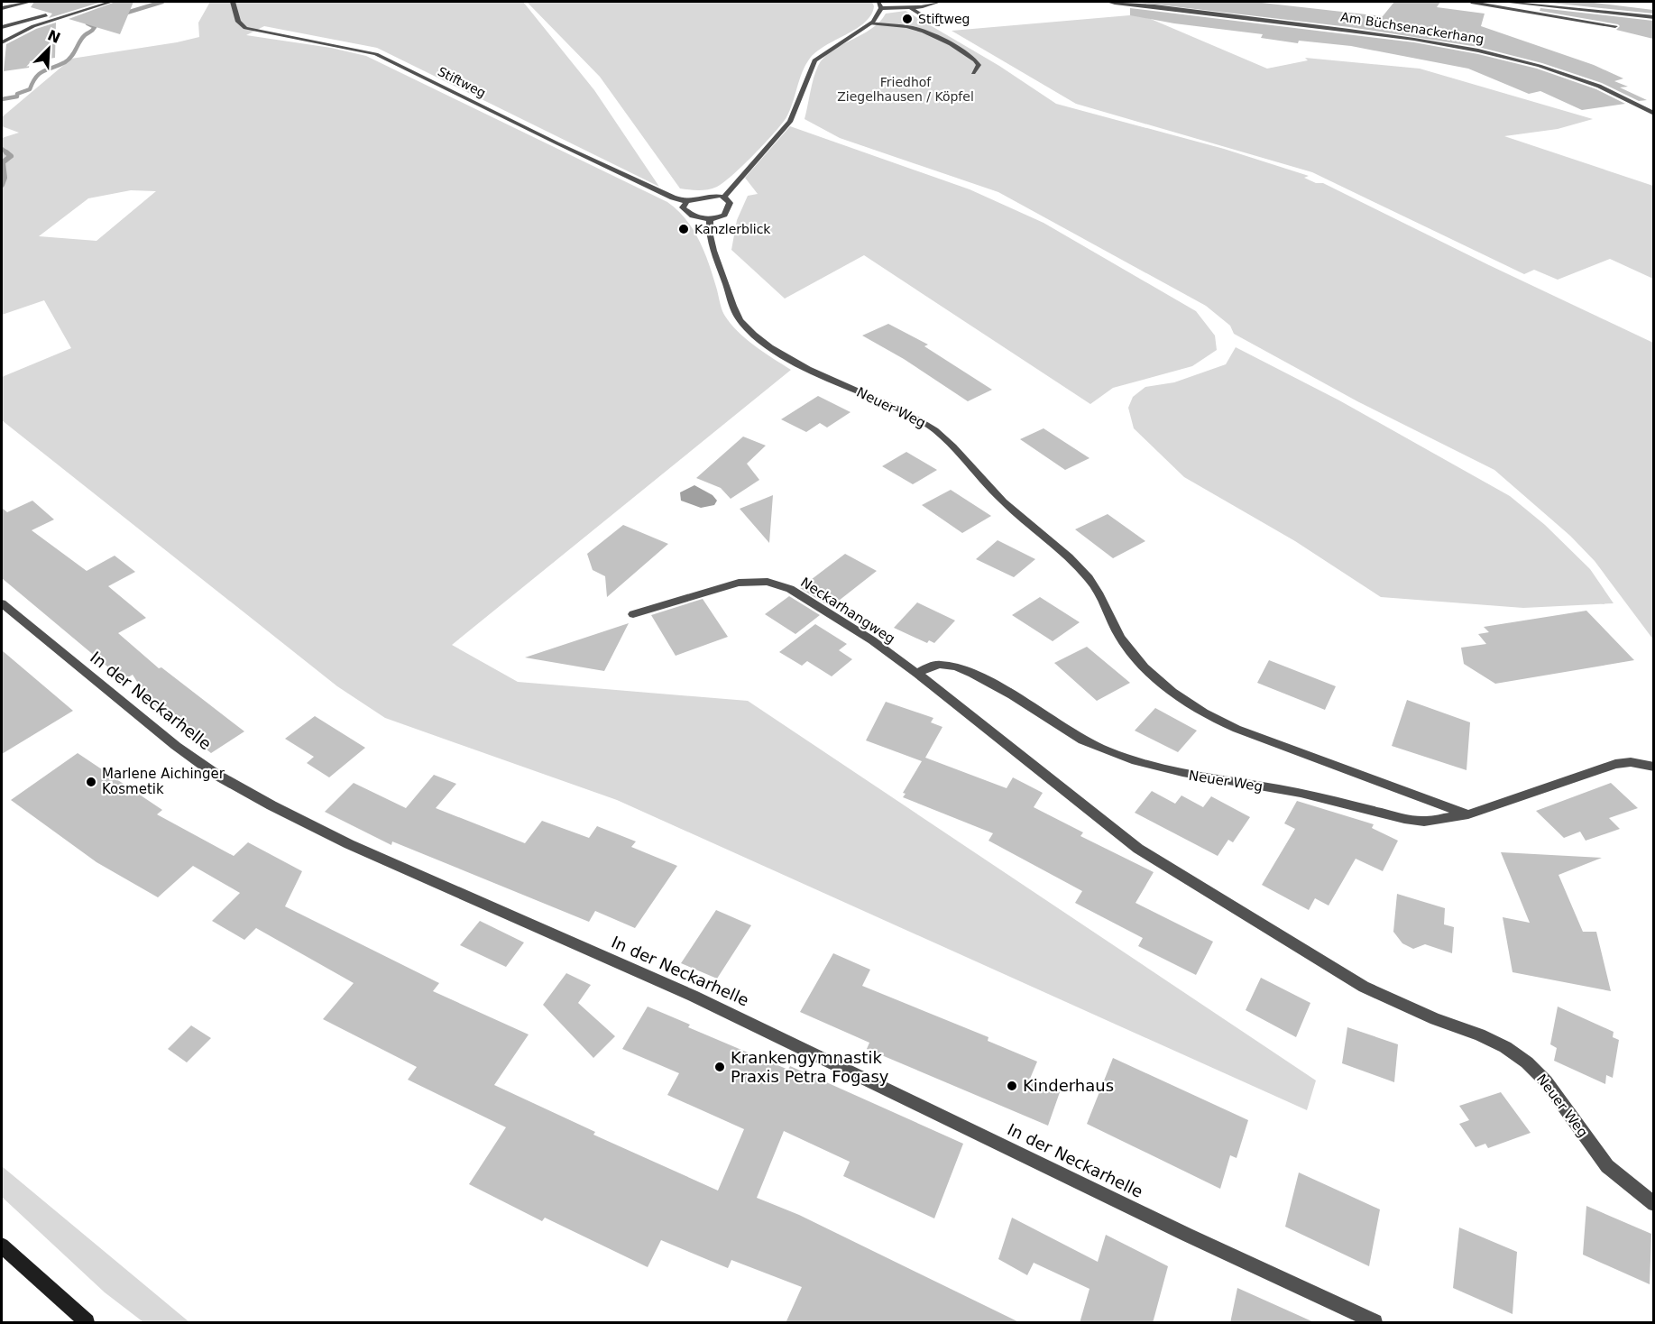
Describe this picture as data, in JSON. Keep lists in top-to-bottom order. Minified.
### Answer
{"streets":{"street":["Am Büchsenackerhang","Stiftweg","Neuer Weg","Neckarhangweg","In der Neckarhelle"]},"crossings":[["Stiftweg","Neuer Weg"],["Neuer Weg","Neckarhangweg"]],"parks":["Friedhof Ziegelhausen / Köpfel"],"places":["Stiftweg","Kanzlerblick","Marlene Aichinger Kosmetik","Krankengymnastik Praxis Petra Fogasy","Kinderhaus"],"north":"top right"}
